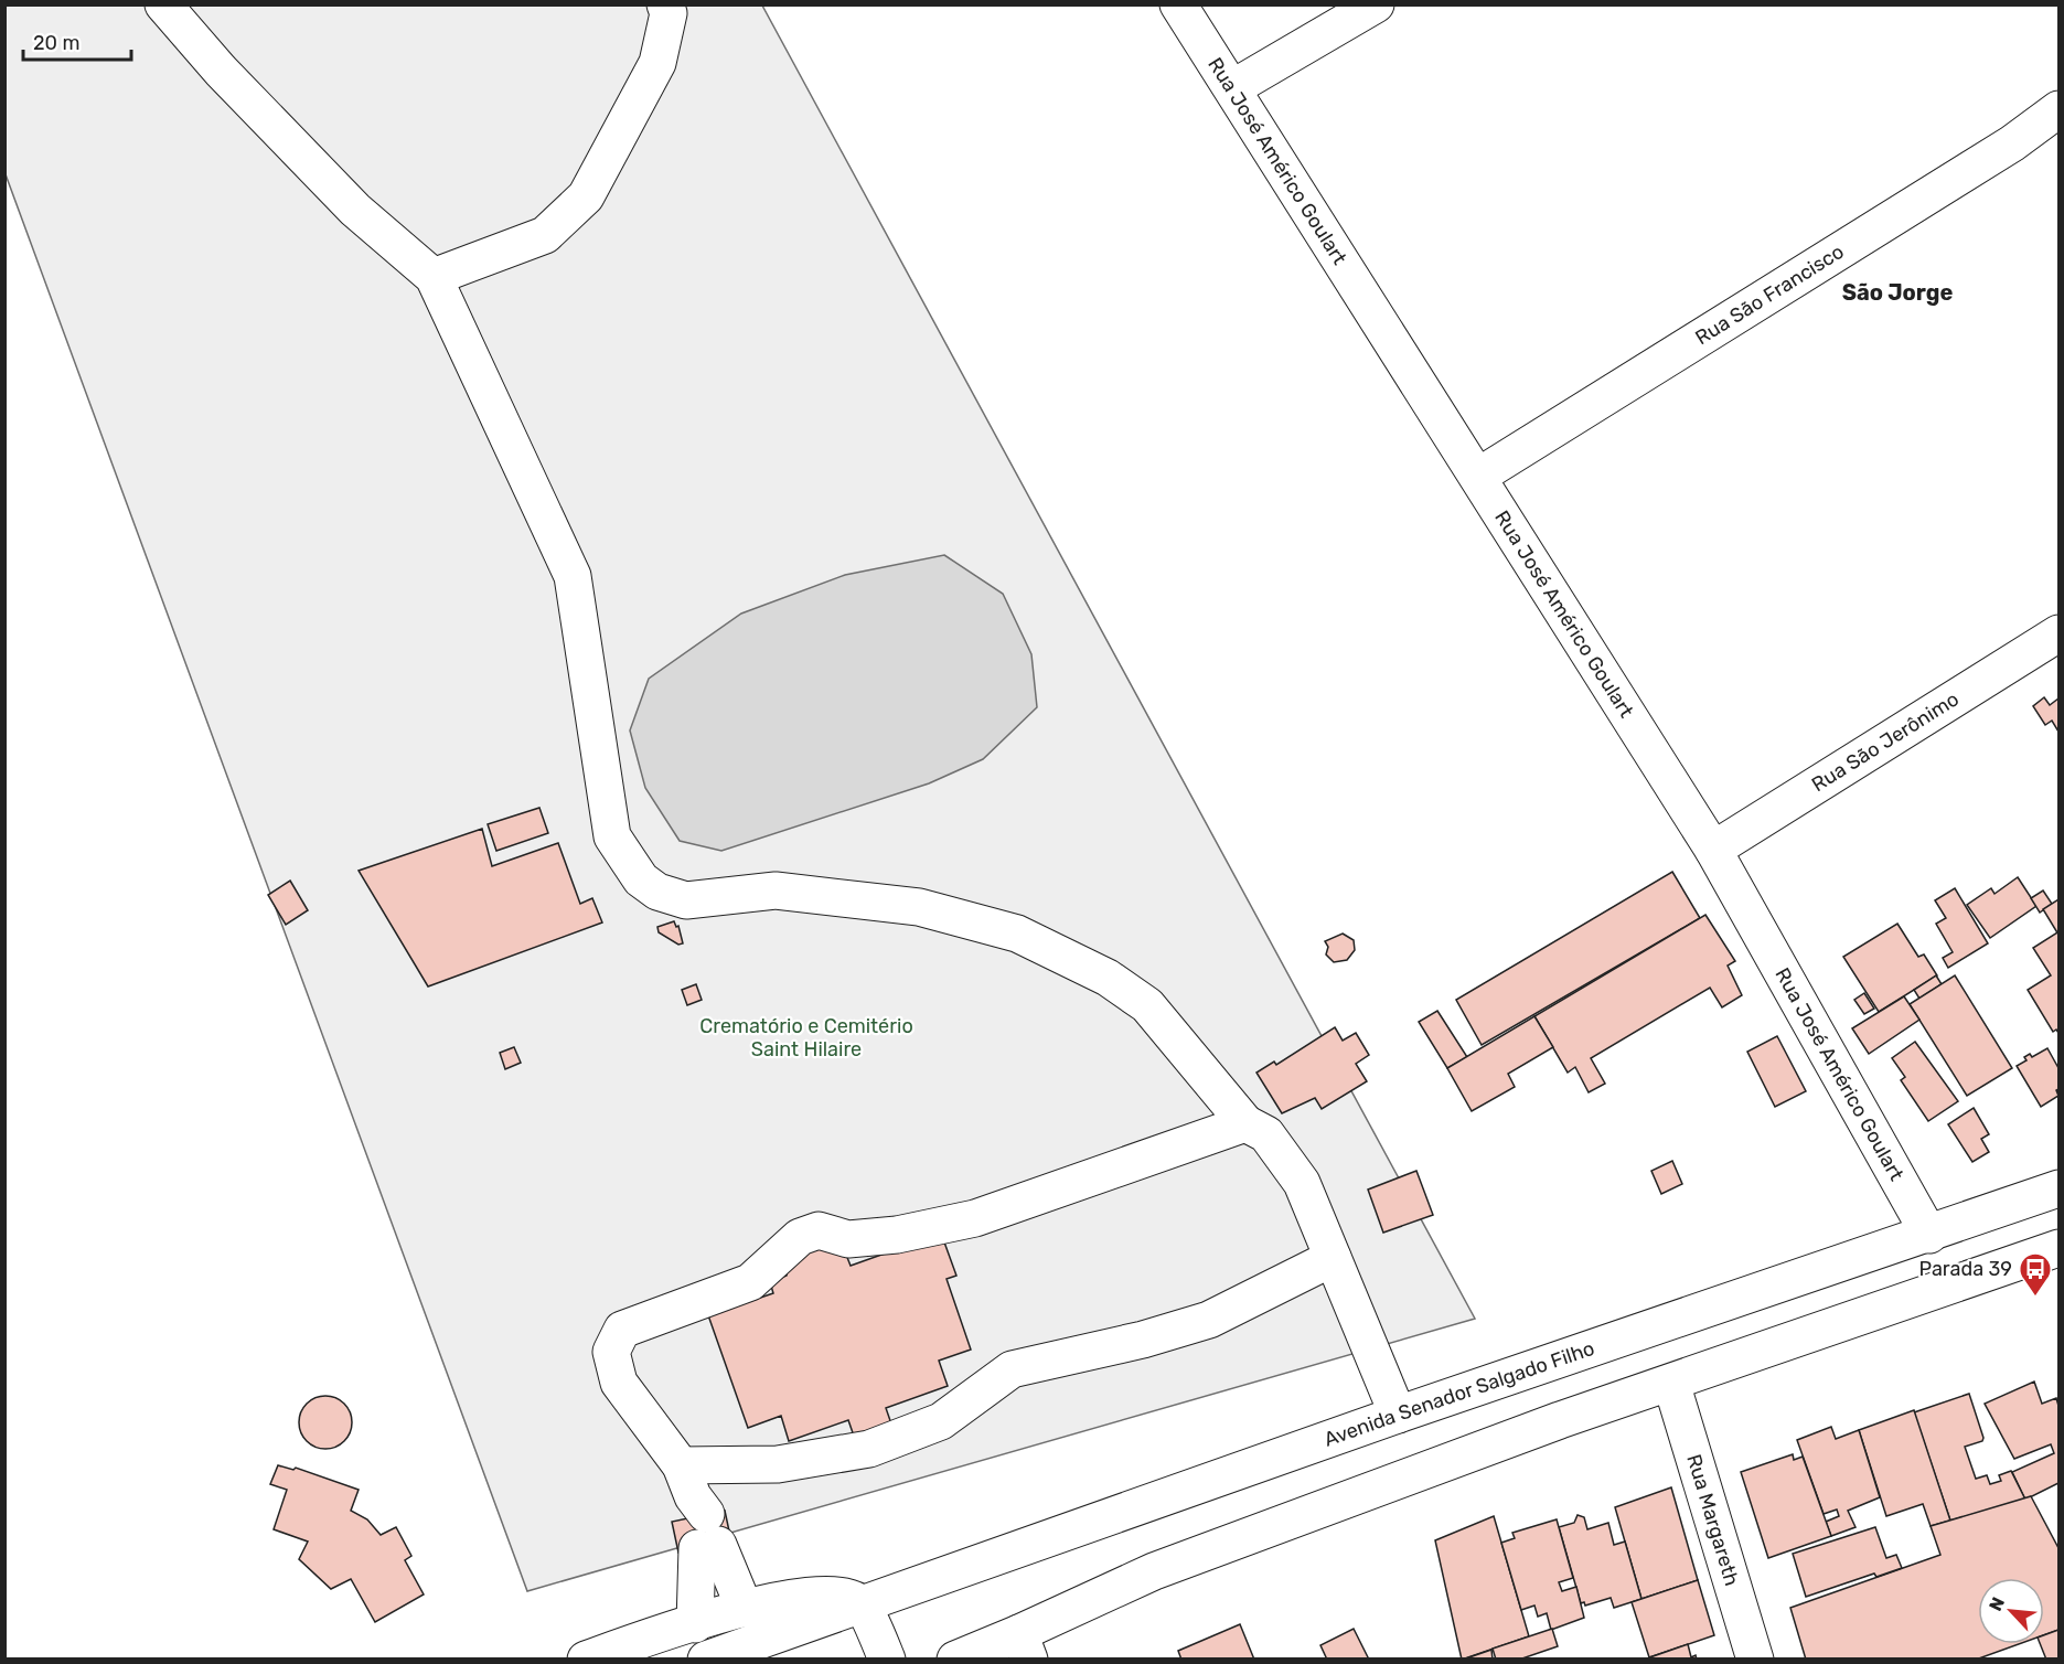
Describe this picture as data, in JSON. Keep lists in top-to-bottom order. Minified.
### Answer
{"streets":{"street":["Rua José Américo Goulart","Rua São Francisco","Rua São Jerônimo","Avenida Senador Salgado Filho","Rua Margareth"]},"crossings":[["Rua José Américo Goulart","Rua São Francisco"],["Rua José Américo Goulart","Rua São Jerônimo"],["Rua José Américo Goulart","Avenida Senador Salgado Filho"]],"districts":["São Jorge"],"parks":["Crematório e Cemitério Saint Hilaire"],"places":{"bus stop":["Parada 39"]},"scale_bar":"20 m","north":"top left"}
